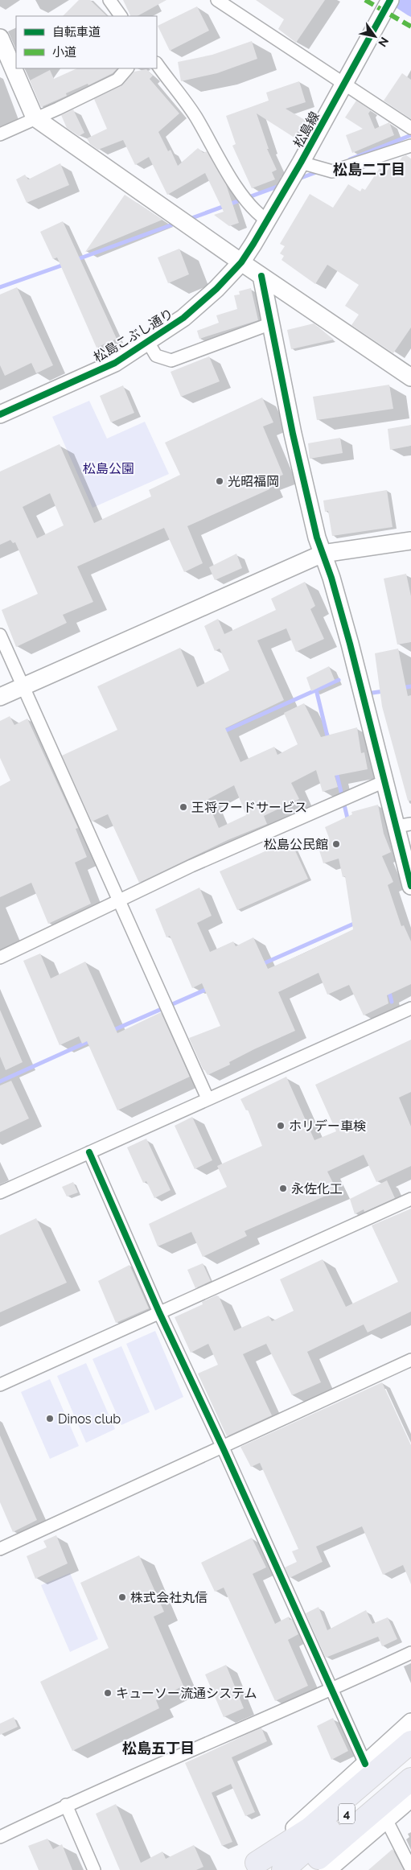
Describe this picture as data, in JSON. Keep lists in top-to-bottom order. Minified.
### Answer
{"streets":{"highway":["4"],"street":["松島線","松島こぶし通り"]},"crossings":[["松島線","松島こぶし通り"]],"districts":["松島二丁目","松島五丁目"],"parks":["松島公園"],"places":["光昭福岡","王将フードサービス","松島公民館","ホリデー車検","永佐化工","Dinos club","株式会社丸信","キューソー流通システム"],"legend":["自転車道","小道"],"north":"bottom right"}
